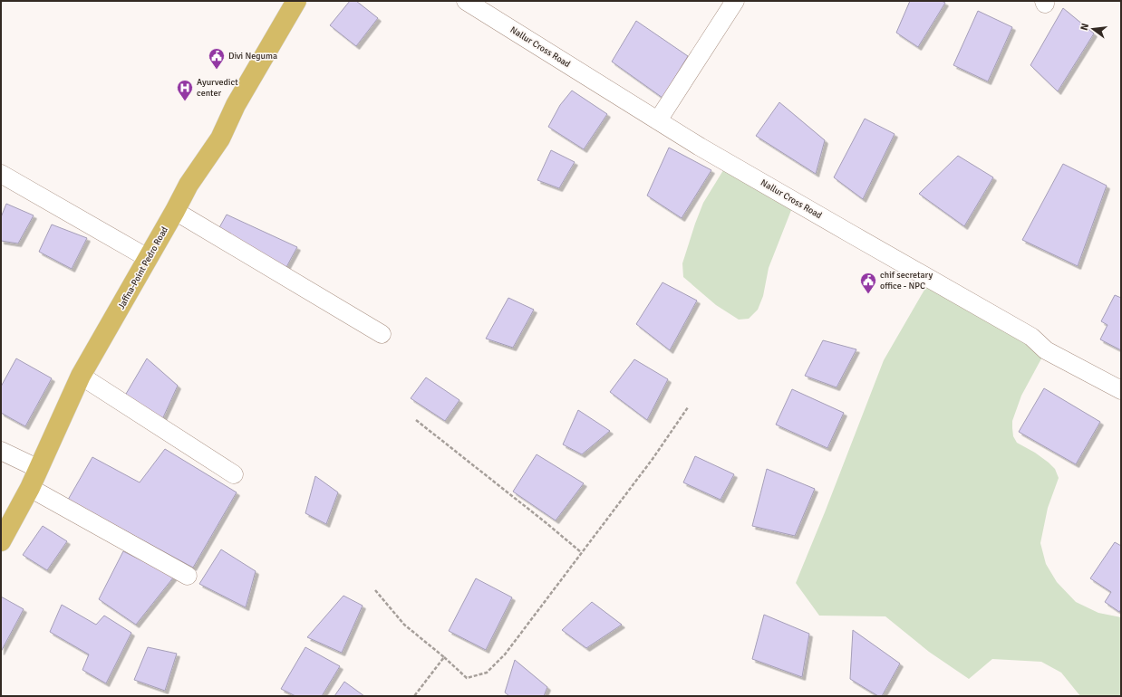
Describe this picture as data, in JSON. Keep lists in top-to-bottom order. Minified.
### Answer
{"streets":{"main road":["Jaffna-Point Pedro Road"],"street":["Nallur Cross Road"]},"places":{"public building":["Divi Neguma","chif secretary office - NPC"],"hospital":["Ayurvedict center"]},"north":"left"}
